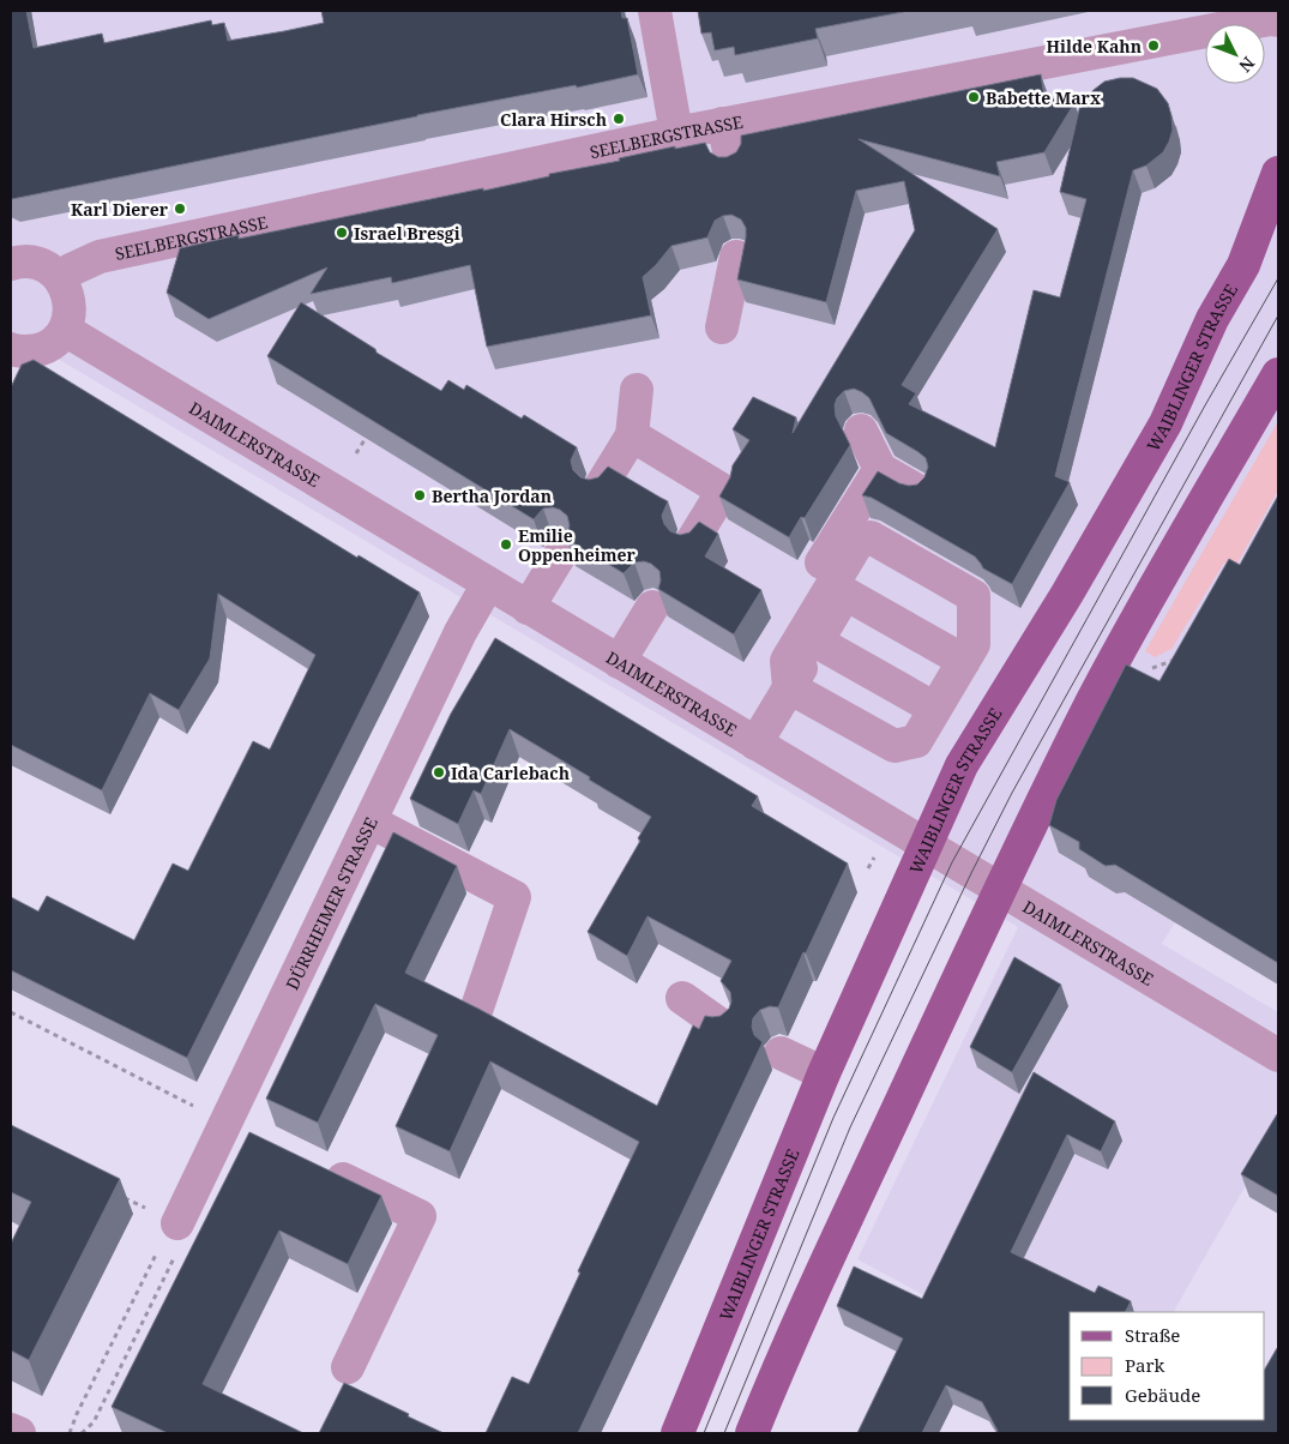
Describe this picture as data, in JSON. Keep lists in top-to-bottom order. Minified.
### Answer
{"streets":{"main road":["WAIBLINGER STRASSE"],"street":["SEELBERGSTRASSE","DAIMLERSTRASSE","DÜRRHEIMER STRASSE"]},"crossings":[["WAIBLINGER STRASSE","DAIMLERSTRASSE"],["DAIMLERSTRASSE","DÜRRHEIMER STRASSE"]],"places":["Hilde Kahn","Babette Marx","Clara Hirsch","Karl Dierer","Israel Bresgi","Bertha Jordan","Emilie Oppenheimer","Ida Carlebach"],"legend":["Straße","Park","Gebäude"],"north":"bottom right"}
